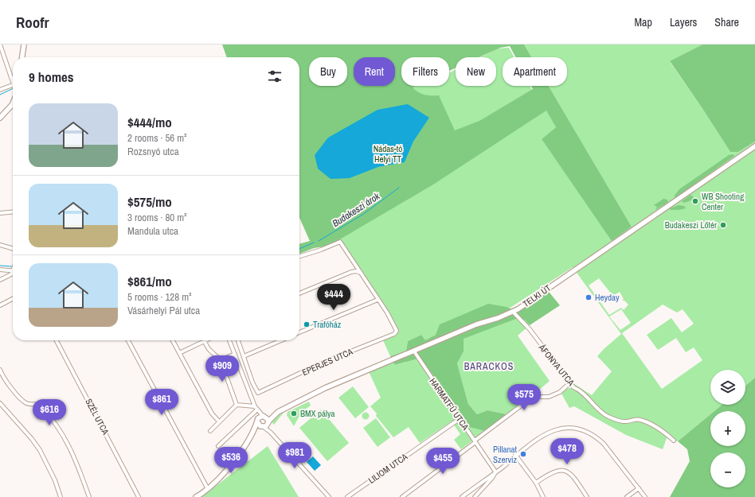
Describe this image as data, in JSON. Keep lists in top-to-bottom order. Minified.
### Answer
{"streets":{"main road":["TELKI ÚT"],"street":["EPERJES UTCA","ÁFONYA UTCA","HARMATFŰ UTCA","SZÉL UTCA","LILIOM UTCA"]},"crossings":[["TELKI ÚT","ÁFONYA UTCA"],["TELKI ÚT","HARMATFŰ UTCA"],["HARMATFŰ UTCA","LILIOM UTCA"]],"districts":["BARACKOS"],"water":["Budakeszi árok"],"parks":["Nádas-tó Helyi TT"],"places":["WB Shooting Center","Budakeszi Lőtér","Heyday","Trafóház","BMX pálya","Pillanat Szerviz"],"page":{"header":"Roofr","nav":["Map","Layers","Share"],"chip":["Buy","Rent","Filters","New","Apartment"],"heading":"9 homes","list":[{"name":"$444/mo","note":"2 rooms · 56 m² · Rozsnyó utca"},{"name":"$575/mo","note":"3 rooms · 80 m² · Mandula utca"},{"name":"$861/mo","note":"5 rooms · 128 m² · Vásárhelyi Pál utca"}],"price":["$444","$909","$575","$861","$616","$478","$981","$536","$455"],"map_buttons":["+","−"]}}
